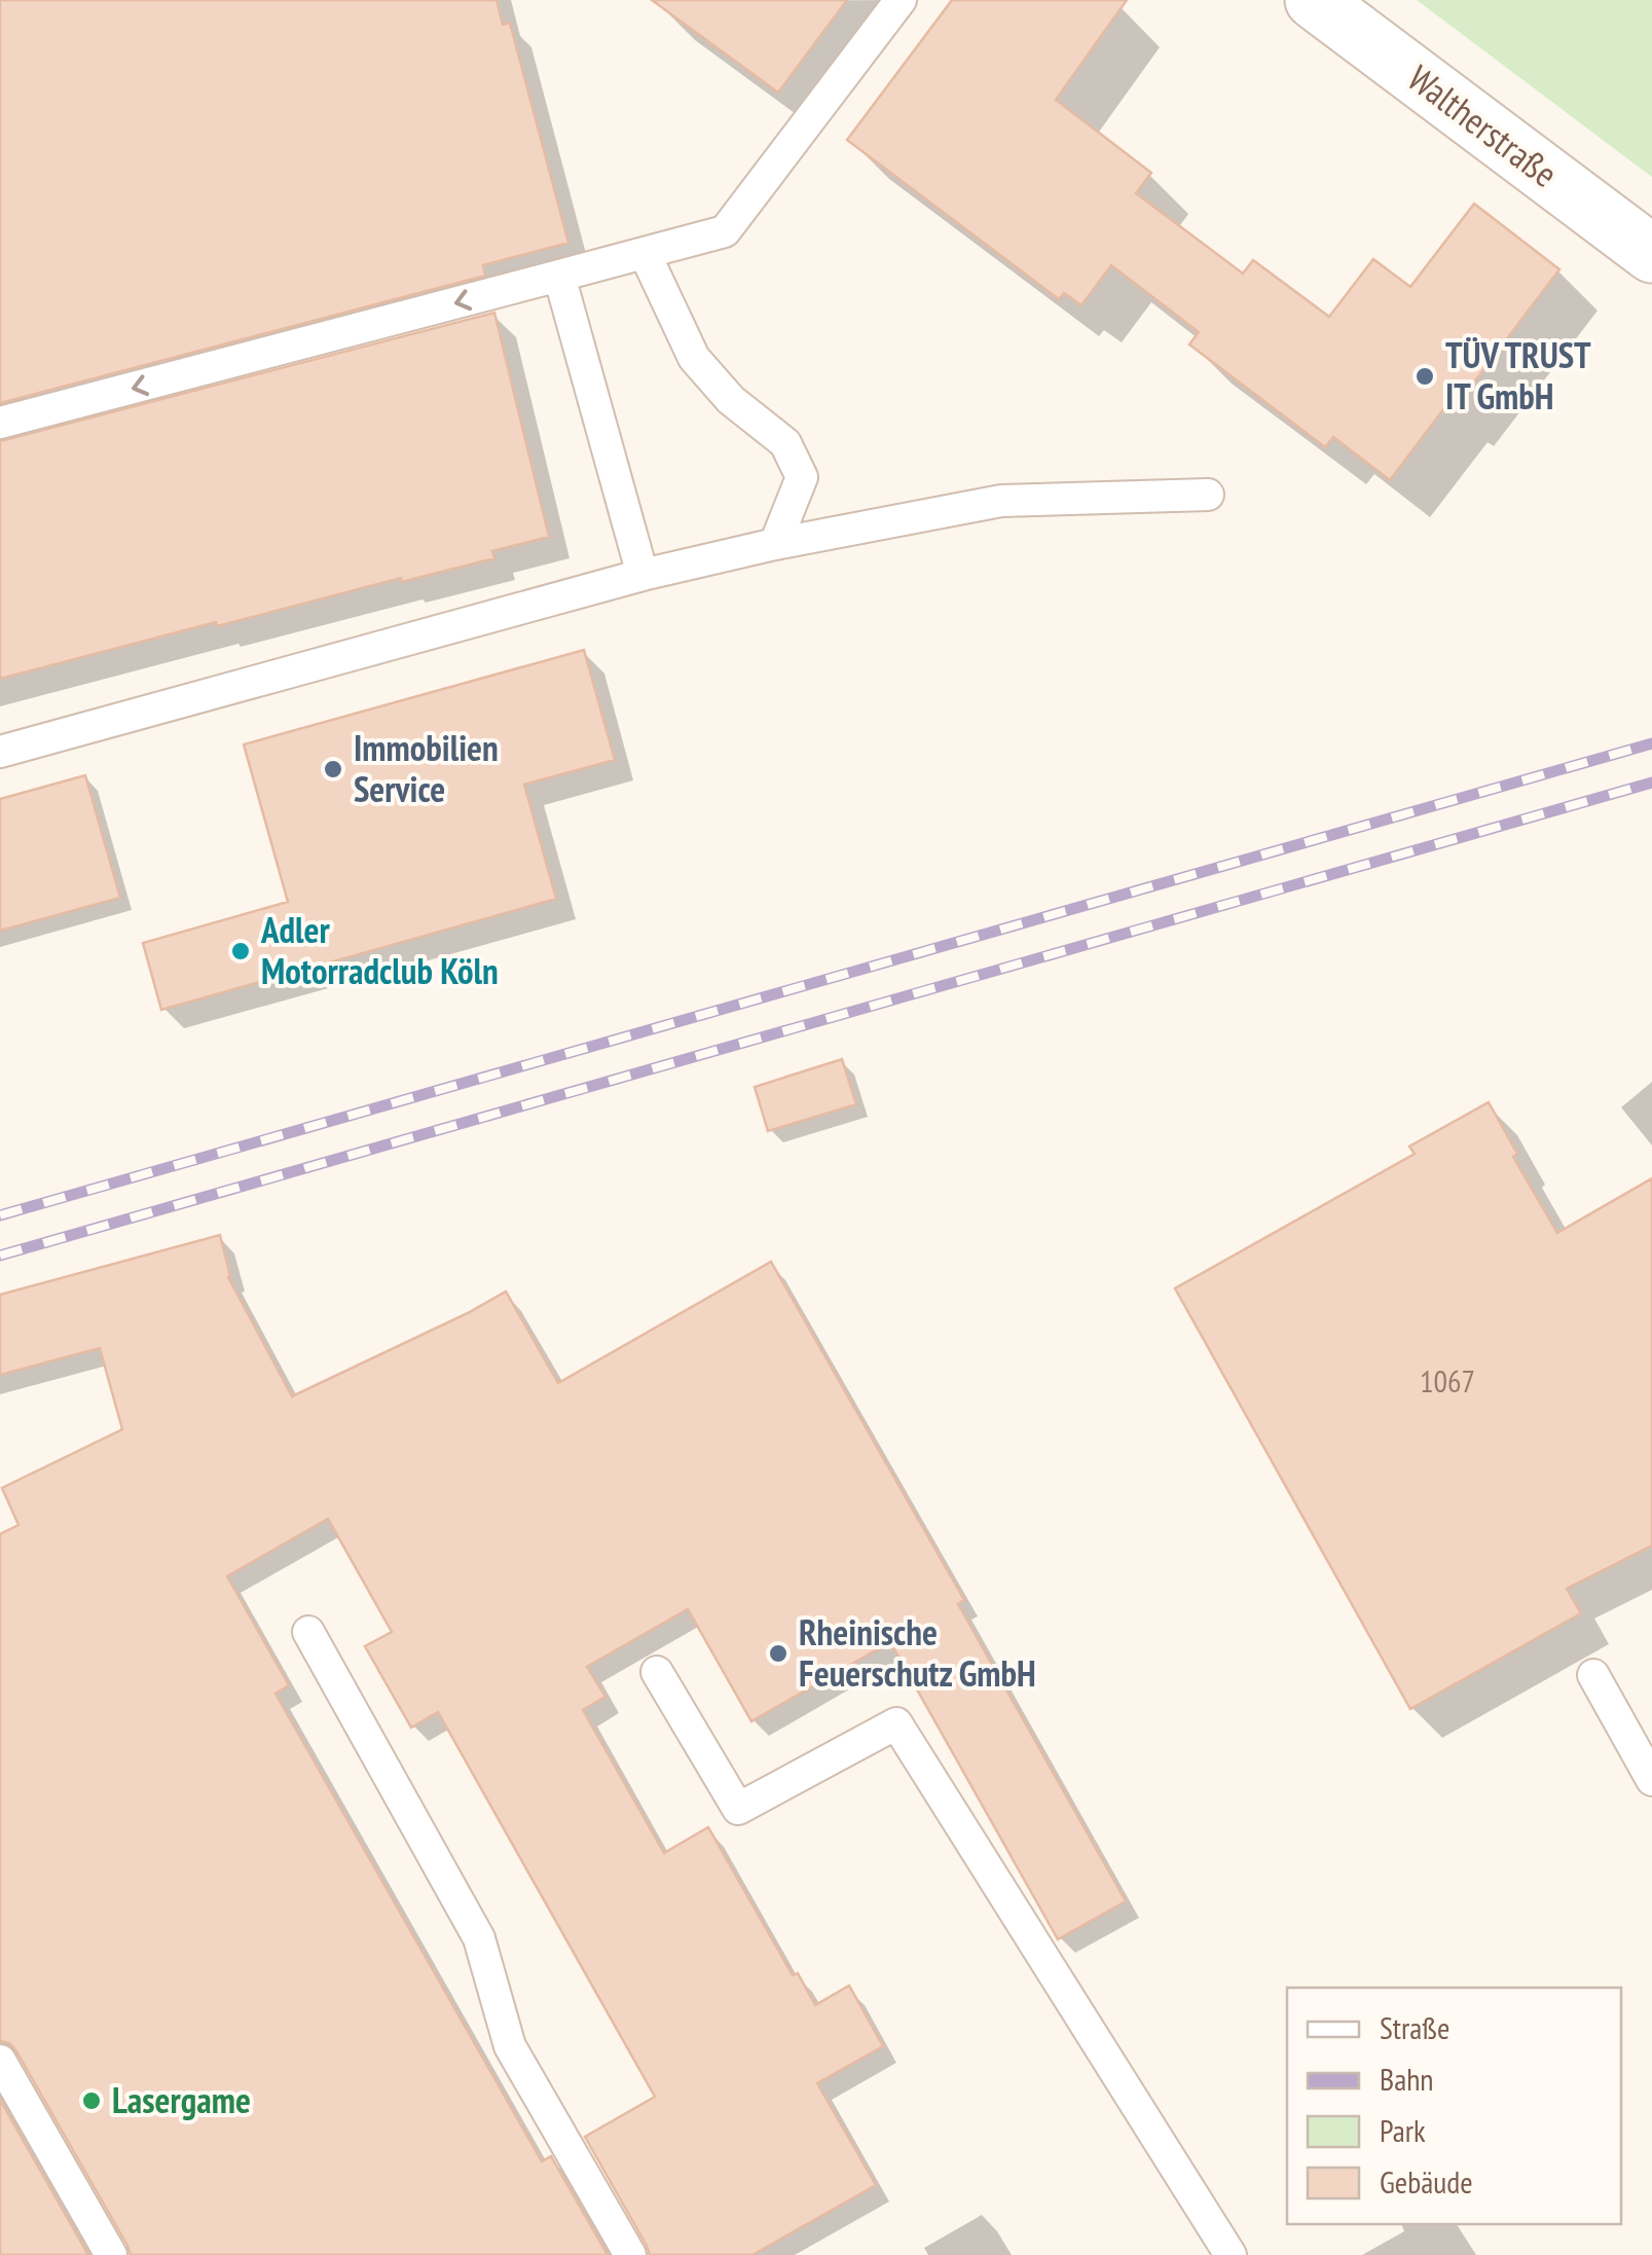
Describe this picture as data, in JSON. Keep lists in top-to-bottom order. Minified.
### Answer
{"streets":{"street":["Waltherstraße"]},"places":["TÜV TRUST IT GmbH","Immobilien Service","Adler Motorradclub Köln","Rheinische Feuerschutz GmbH","Lasergame"],"house_numbers":["1067"],"legend":["Straße","Bahn","Park","Gebäude"]}
